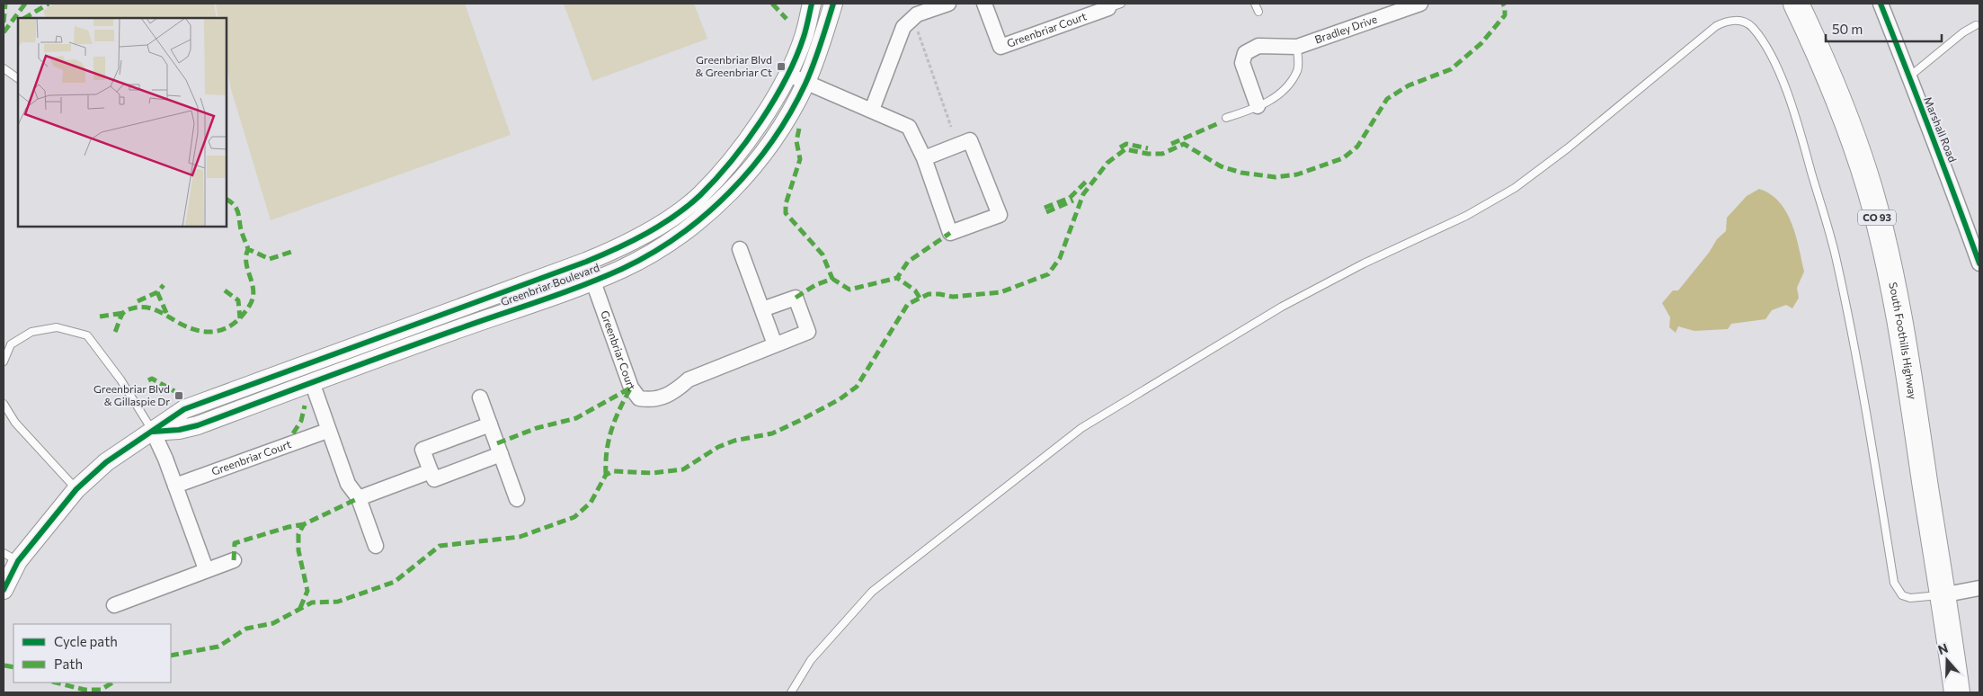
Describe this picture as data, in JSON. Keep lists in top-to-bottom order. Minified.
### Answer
{"streets":{"highway":["CO 93","South Foothills Highway"],"street":["Greenbriar Court","Bradley Drive","Marshall Road","Greenbriar Boulevard"]},"crossings":[["Greenbriar Court","Greenbriar Boulevard"]],"places":{"transit":["Greenbriar Blvd & Greenbriar Ct","Greenbriar Blvd & Gillaspie Dr"]},"legend":["Cycle path","Path"],"scale_bar":"50 m","north":"top"}
